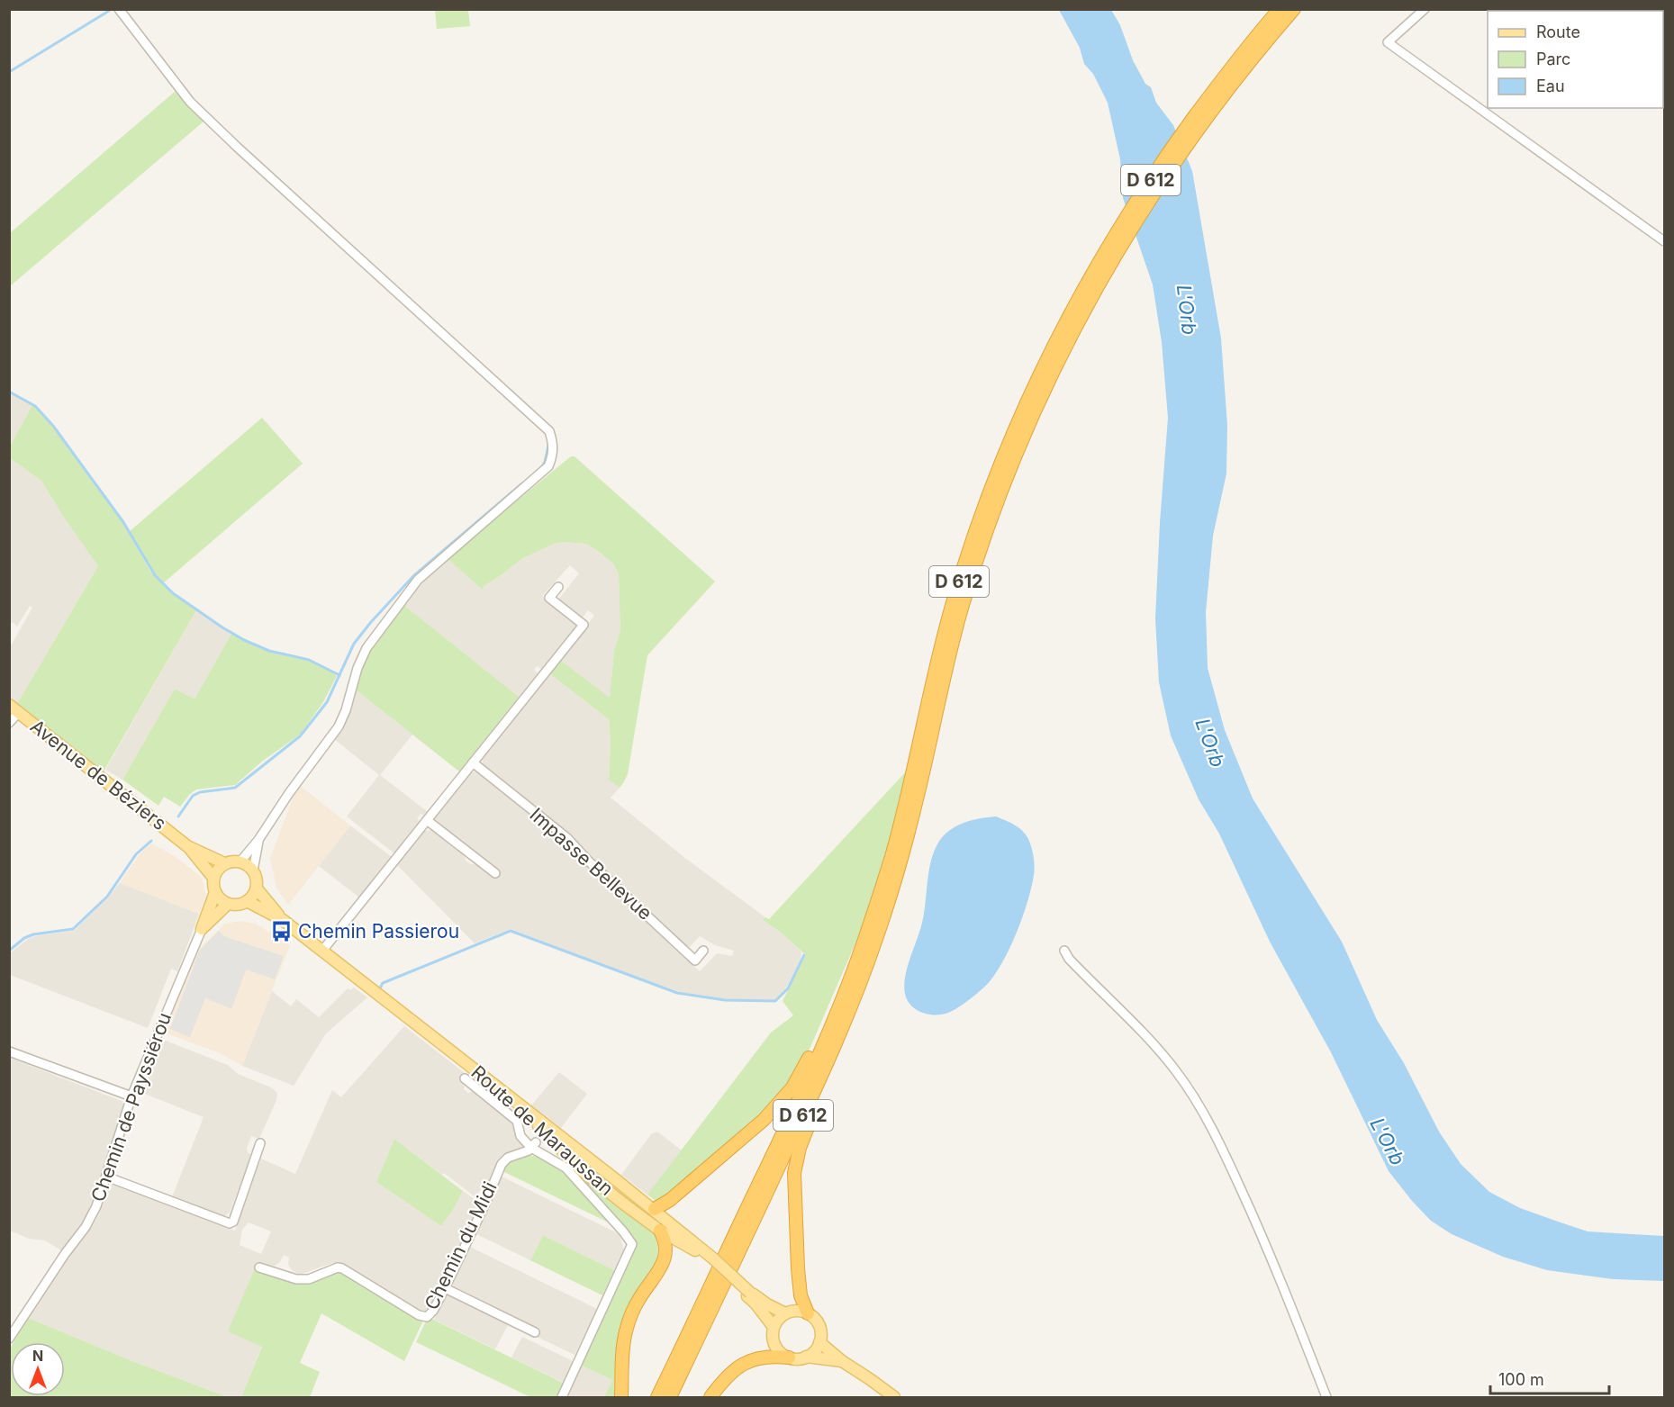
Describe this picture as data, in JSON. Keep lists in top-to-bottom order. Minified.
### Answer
{"streets":{"highway":["D 612"],"main road":["Avenue de Béziers","Chemin de Payssiérou","Route de Maraussan"],"street":["Impasse Bellevue","Chemin du Midi"]},"crossings":[["Avenue de Béziers","Chemin de Payssiérou"],["Route de Maraussan","Chemin du Midi"]],"water":["L'Orb"],"places":{"bus stop":["Chemin Passierou"]},"legend":["Route","Parc","Eau"],"scale_bar":"100 m","north":"top"}
